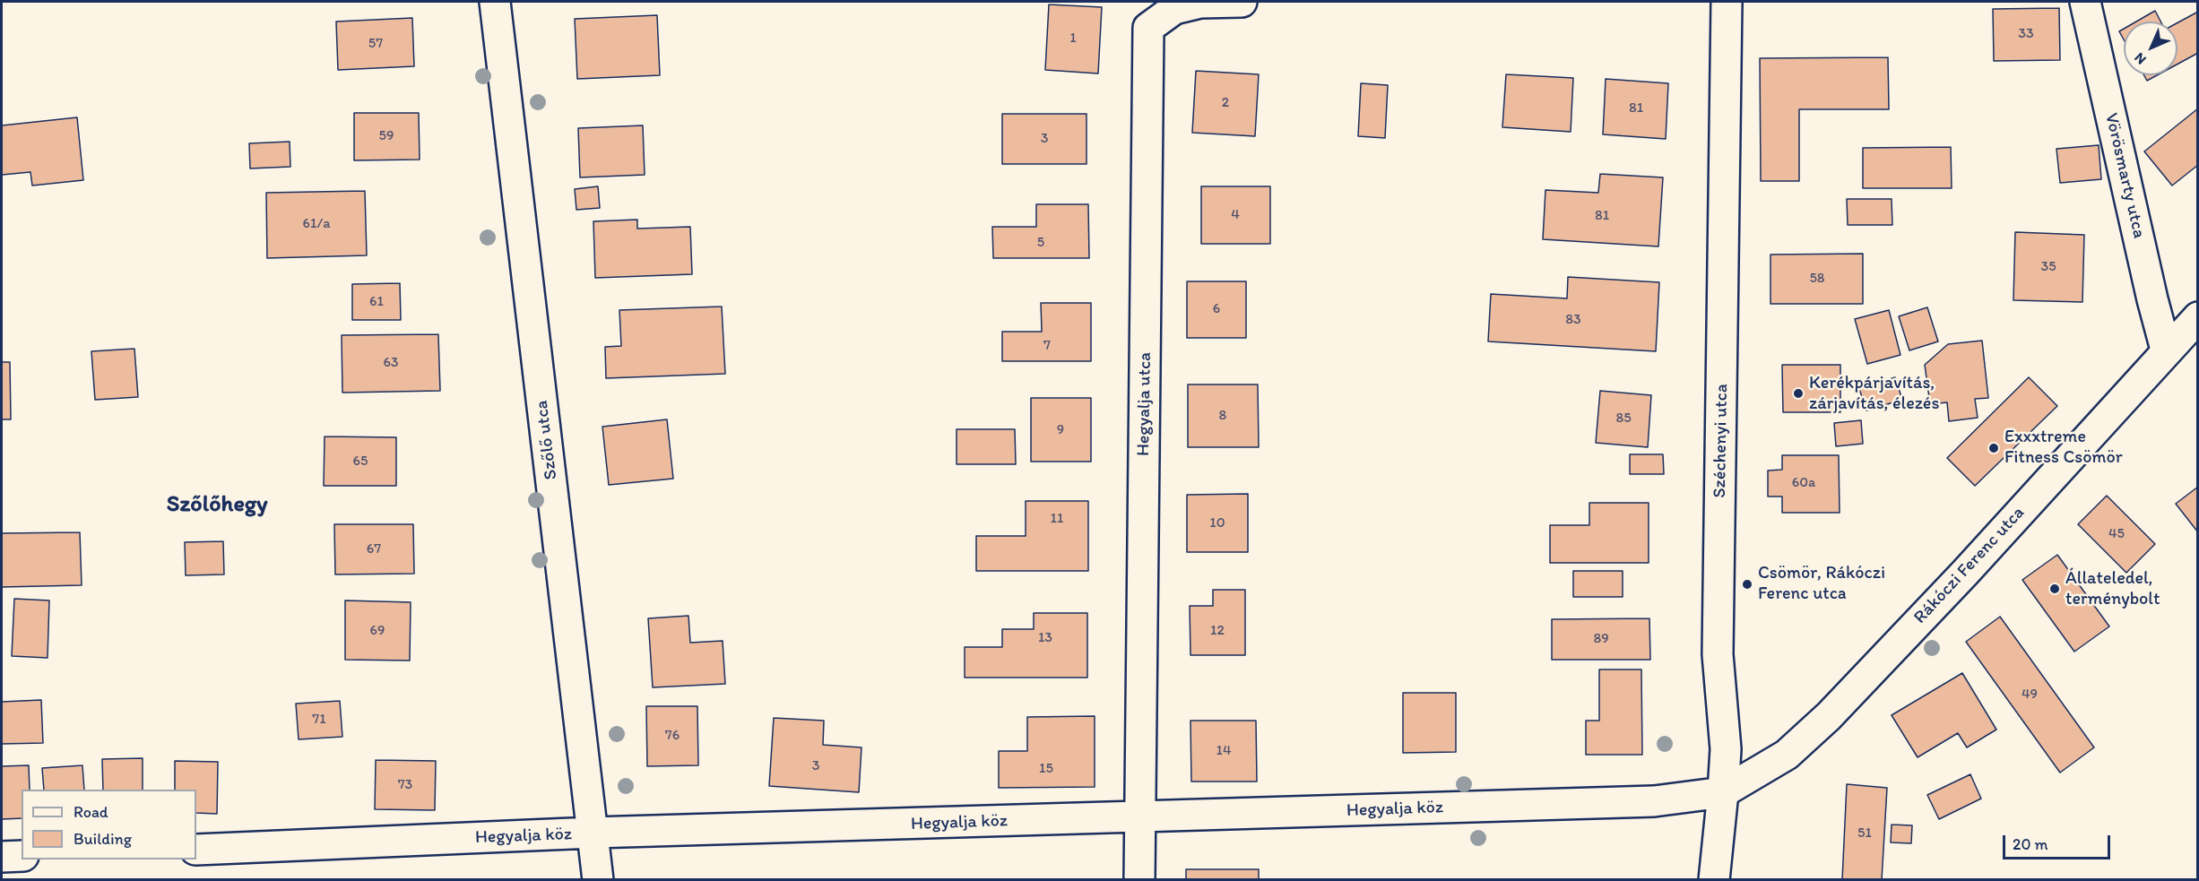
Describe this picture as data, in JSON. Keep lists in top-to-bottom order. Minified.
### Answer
{"streets":{"street":["Vörösmarty utca","Hegyalja utca","Szőlő utca","Széchenyi utca","Rákóczi Ferenc utca","Hegyalja köz"]},"crossings":[["Vörösmarty utca","Rákóczi Ferenc utca"],["Hegyalja utca","Hegyalja köz"],["Szőlő utca","Hegyalja köz"],["Széchenyi utca","Rákóczi Ferenc utca"],["Széchenyi utca","Hegyalja köz"],["Rákóczi Ferenc utca","Hegyalja köz"]],"districts":["Szőlőhegy"],"places":["Kerékpárjavítás, zárjavítás, élezés","Exxxtreme Fitness Csömör","Csömör, Rákóczi Ferenc utca","Állateledel, terménybolt"],"house_numbers":["33","1","57","2","81","59","3","4","81","61/a","5","35","58","61","6","83","7","63","8","85","9","65","60a","11","10","45","67","69","12","13","89","49","71","76","14","3","15","73","51"],"legend":["Road","Building"],"scale_bar":"20 m","north":"bottom left"}
